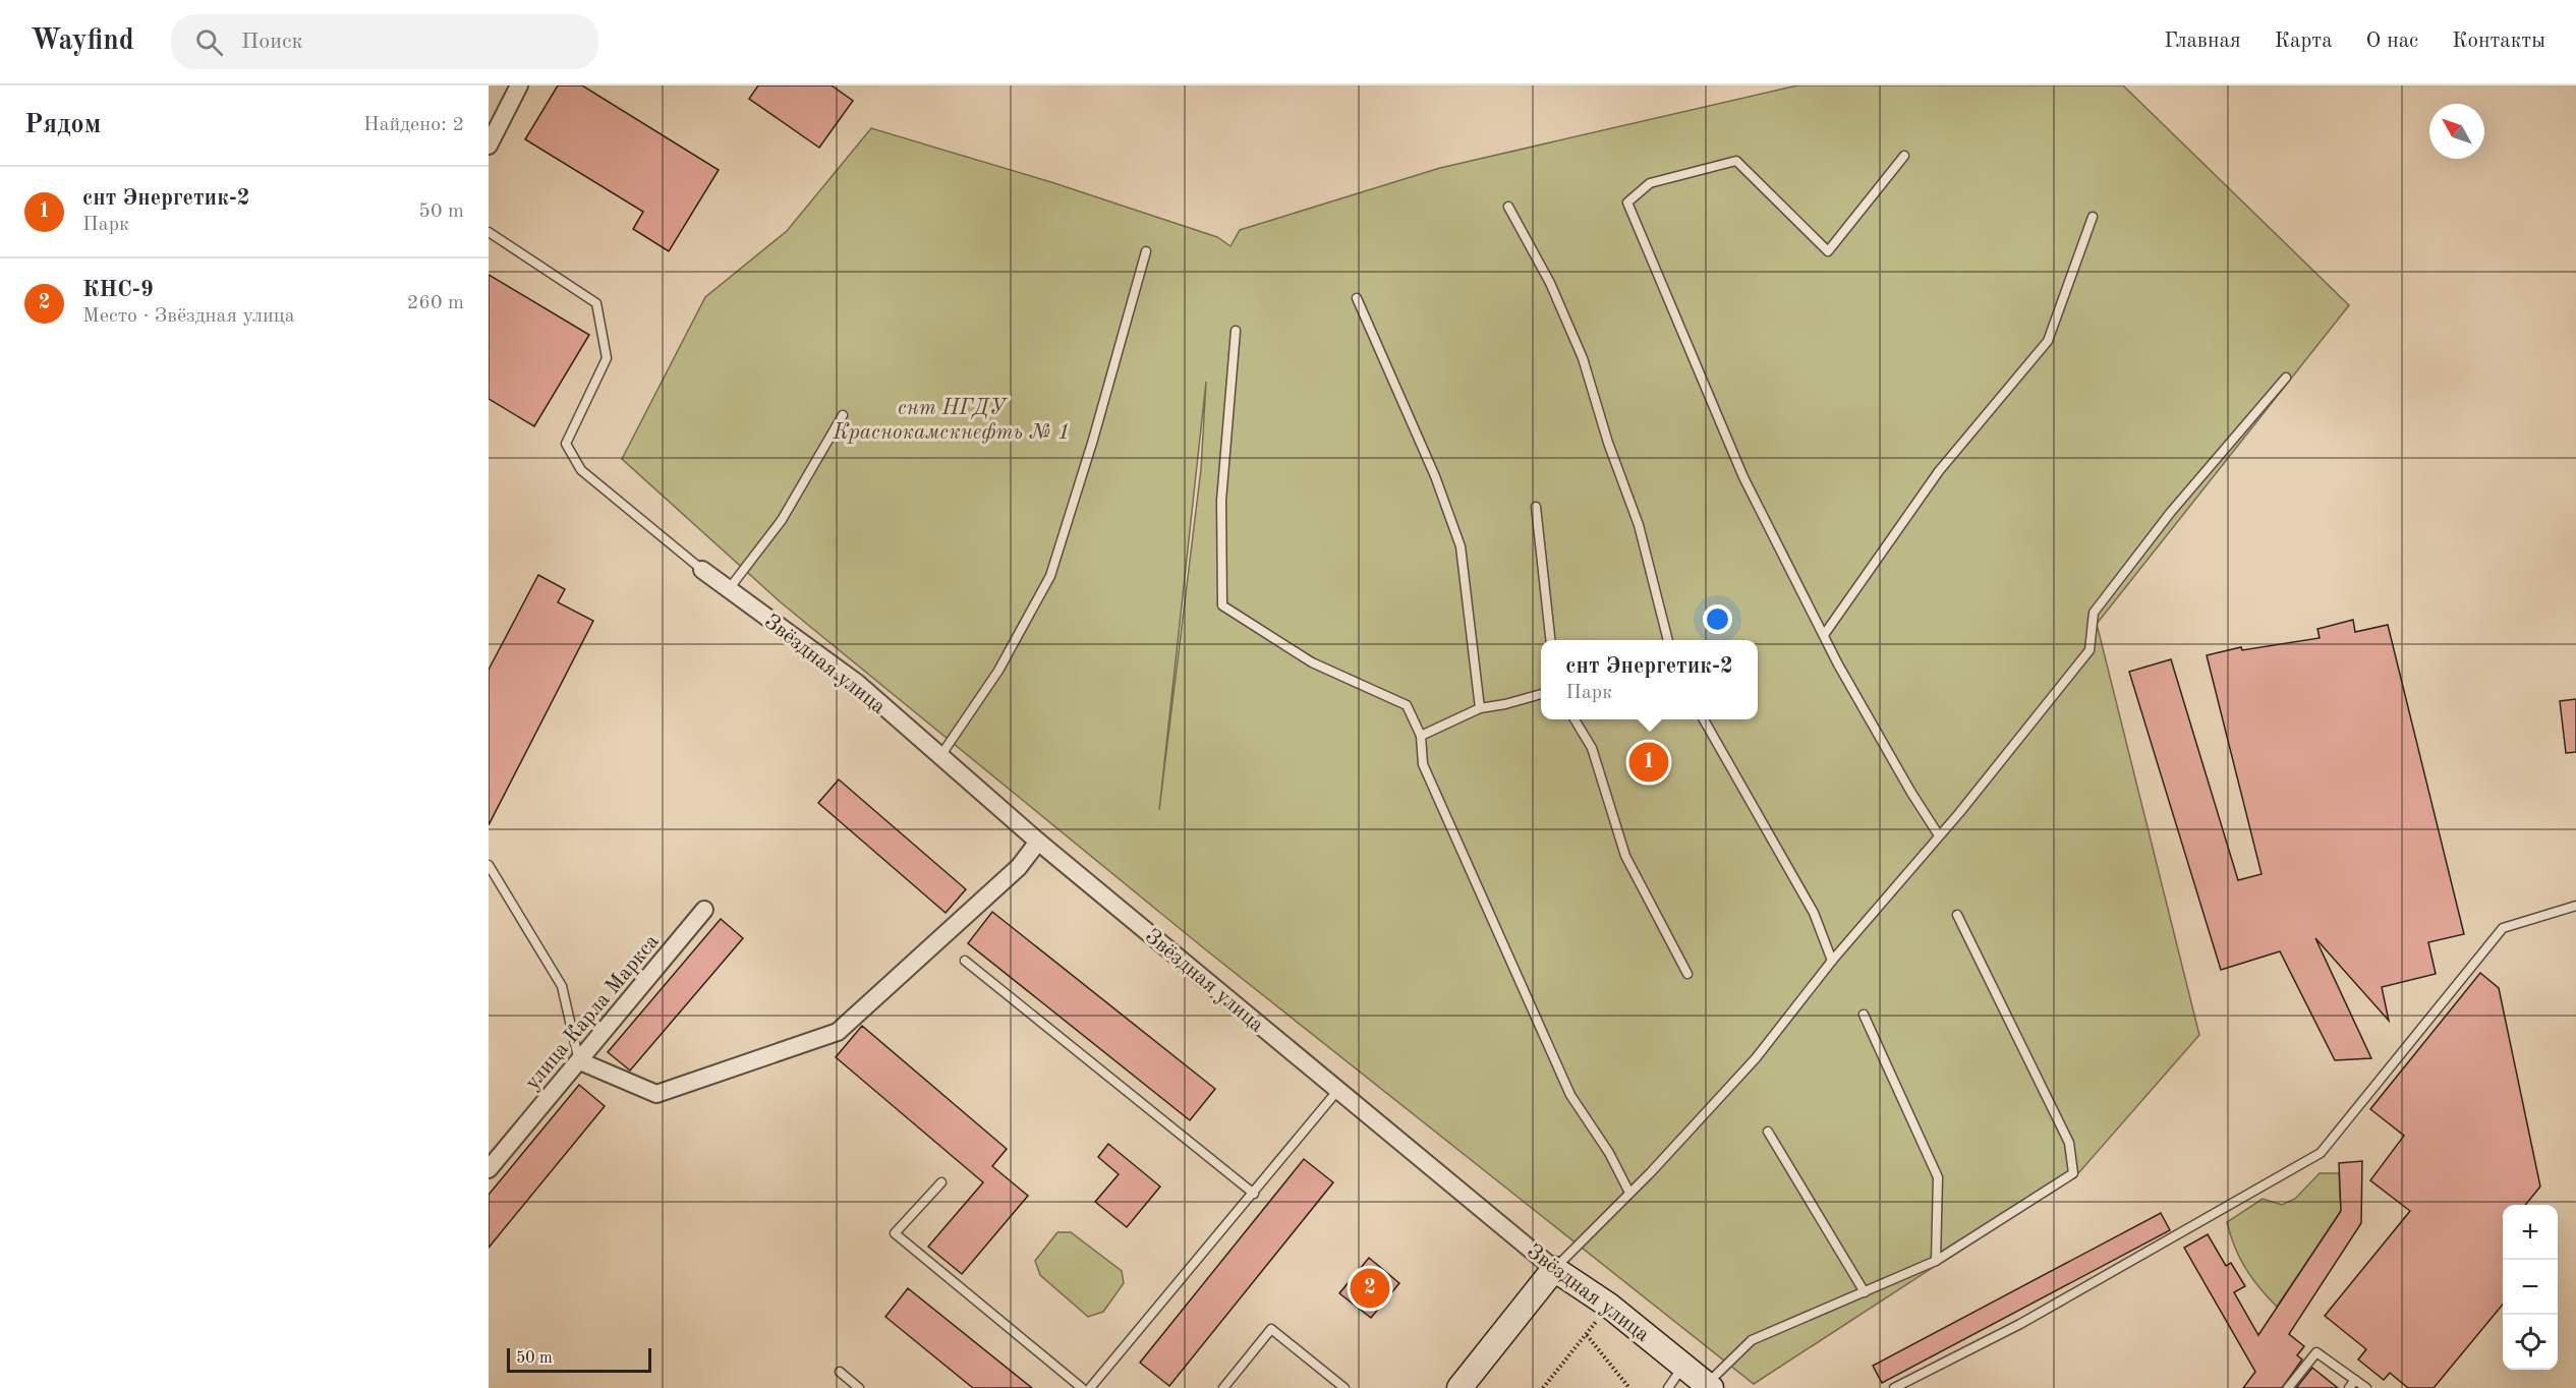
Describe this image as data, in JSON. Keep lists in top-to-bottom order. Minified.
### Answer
{"streets":{"street":["Звёздная улица","улица Карла Маркса"]},"parks":["снт НГДУ Краснокамскнефть № 1"],"scale_bar":"50 m","north":"top left","page":{"header":"Wayfind","search":"Поиск","nav":["Главная","Карта","О нас","Контакты"],"heading":["Рядом","Найдено: 2"],"list":[{"mark":"1","name":"снт Энергетик-2","note":"Парк","value":"50 m"},{"mark":"2","name":"КНС-9","note":"Место · Звёздная улица","value":"260 m"}],"popup":["снт Энергетик-2","Парк"],"pins":["1","2"],"map_buttons":["+","−"],"scale":"50 m"}}
